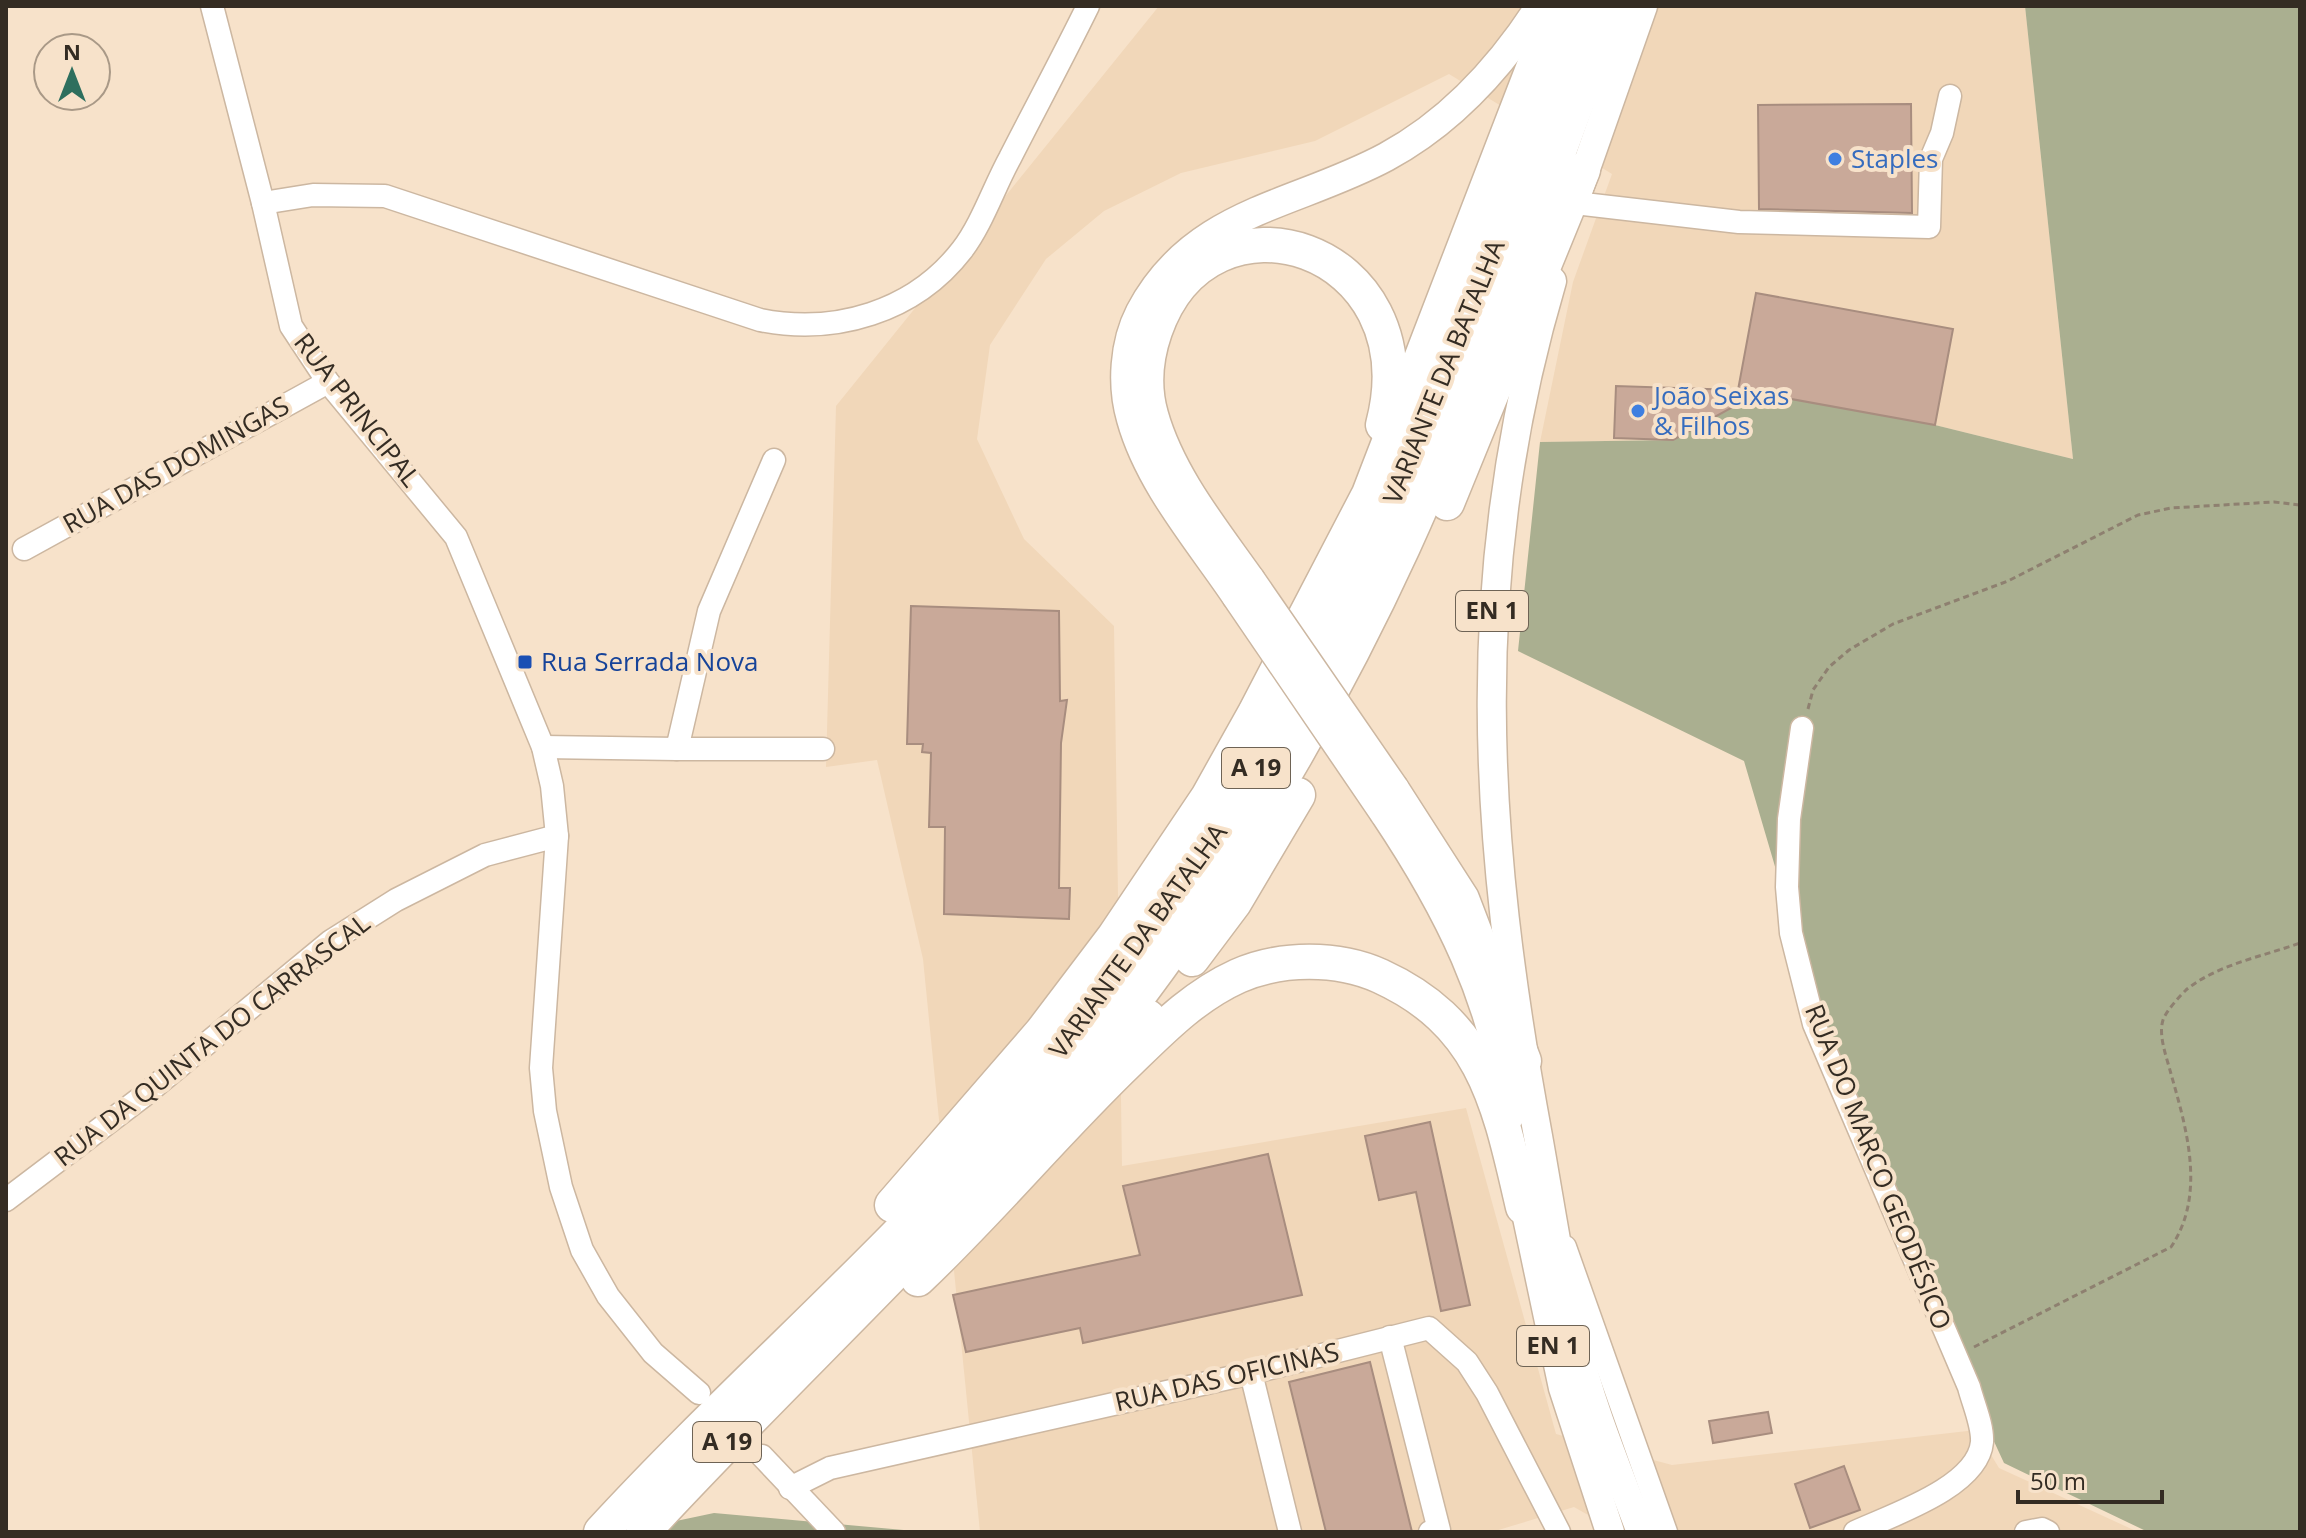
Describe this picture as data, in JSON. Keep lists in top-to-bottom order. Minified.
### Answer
{"streets":{"highway":["VARIANTE DA BATALHA","A 19"],"main road":["EN 1"],"street":["RUA PRINCIPAL","RUA DAS DOMINGAS","RUA DA QUINTA DO CARRASCAL","RUA DO MARCO GEODÉSICO","RUA DAS OFICINAS"]},"crossings":[["RUA PRINCIPAL","RUA DAS DOMINGAS"]],"places":{"other":["Staples","João Seixas & Filhos"],"transit":["Rua Serrada Nova"]},"scale_bar":"50 m","north":"top"}
